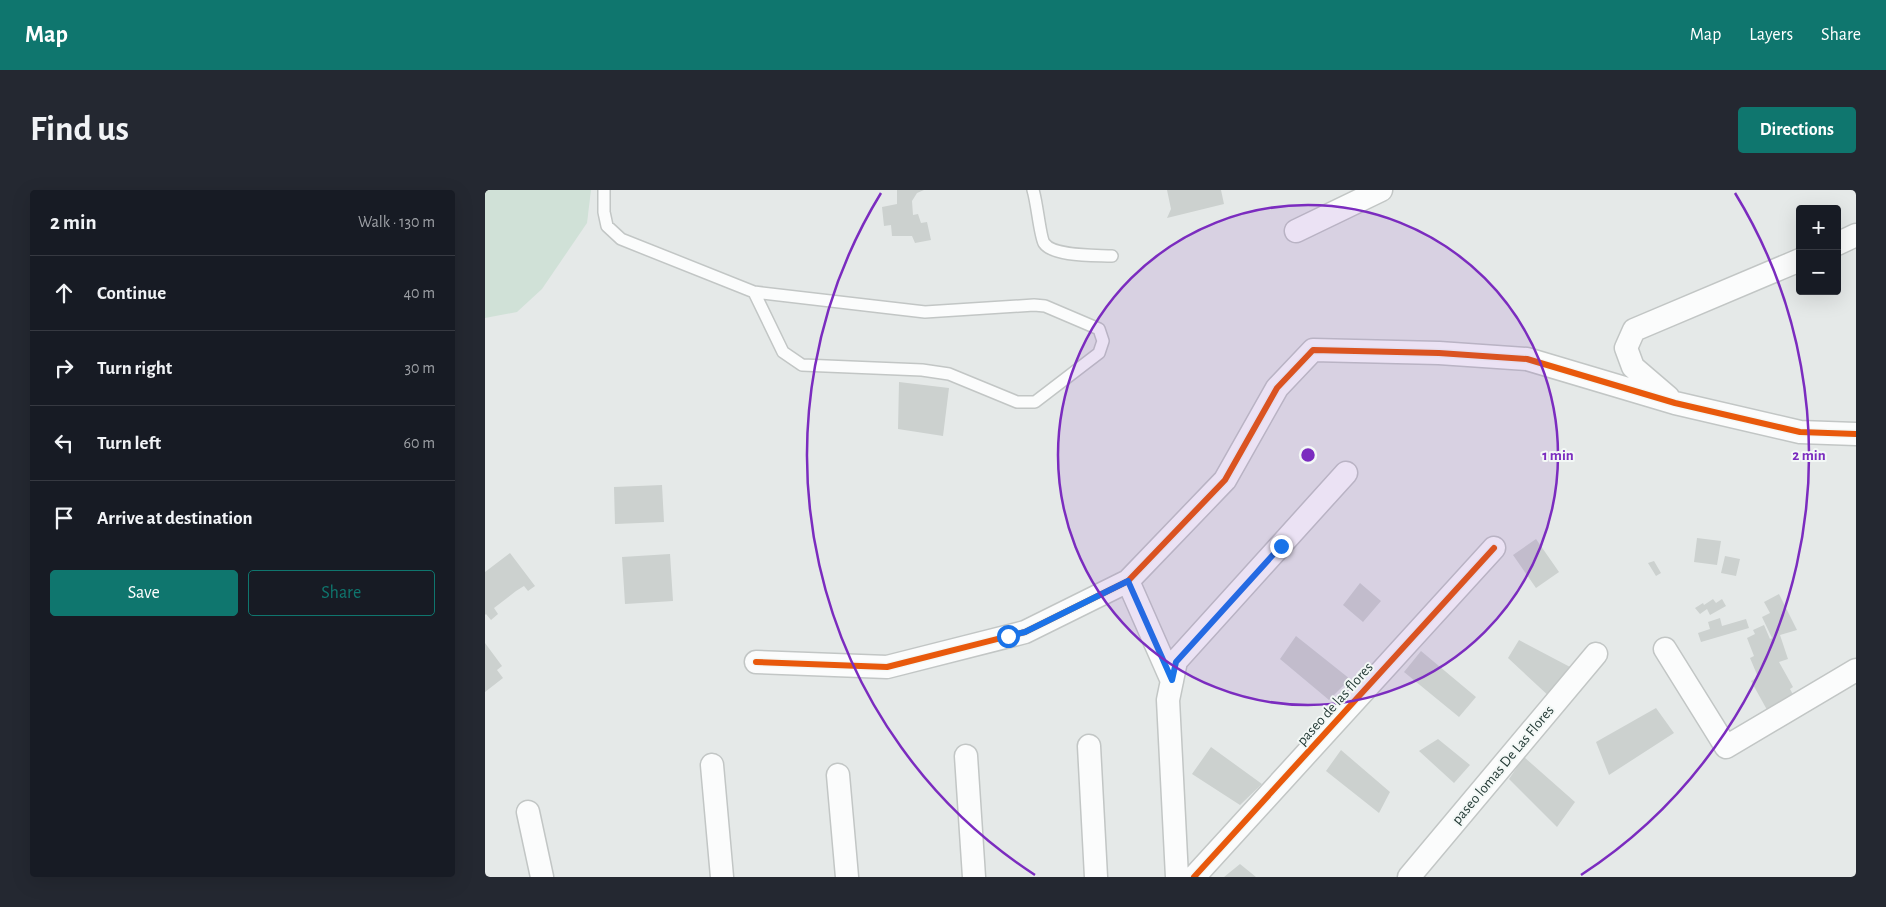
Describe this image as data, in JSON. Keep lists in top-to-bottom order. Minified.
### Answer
{"streets":{"street":["paseo de las flores","paseo lomas De Las Flores"]},"page":{"header":"Map","nav":["Map","Layers","Share"],"buttons":["Directions",["Save","Share"]],"title":"Find us","heading":["2 min","Walk · 130 m"],"map_buttons":["+","−"],"list":[["Continue","40 m"],["Turn right","30 m"],["Turn left","60 m"],"Arrive at destination"]},"rings":["1 min","2 min"]}
